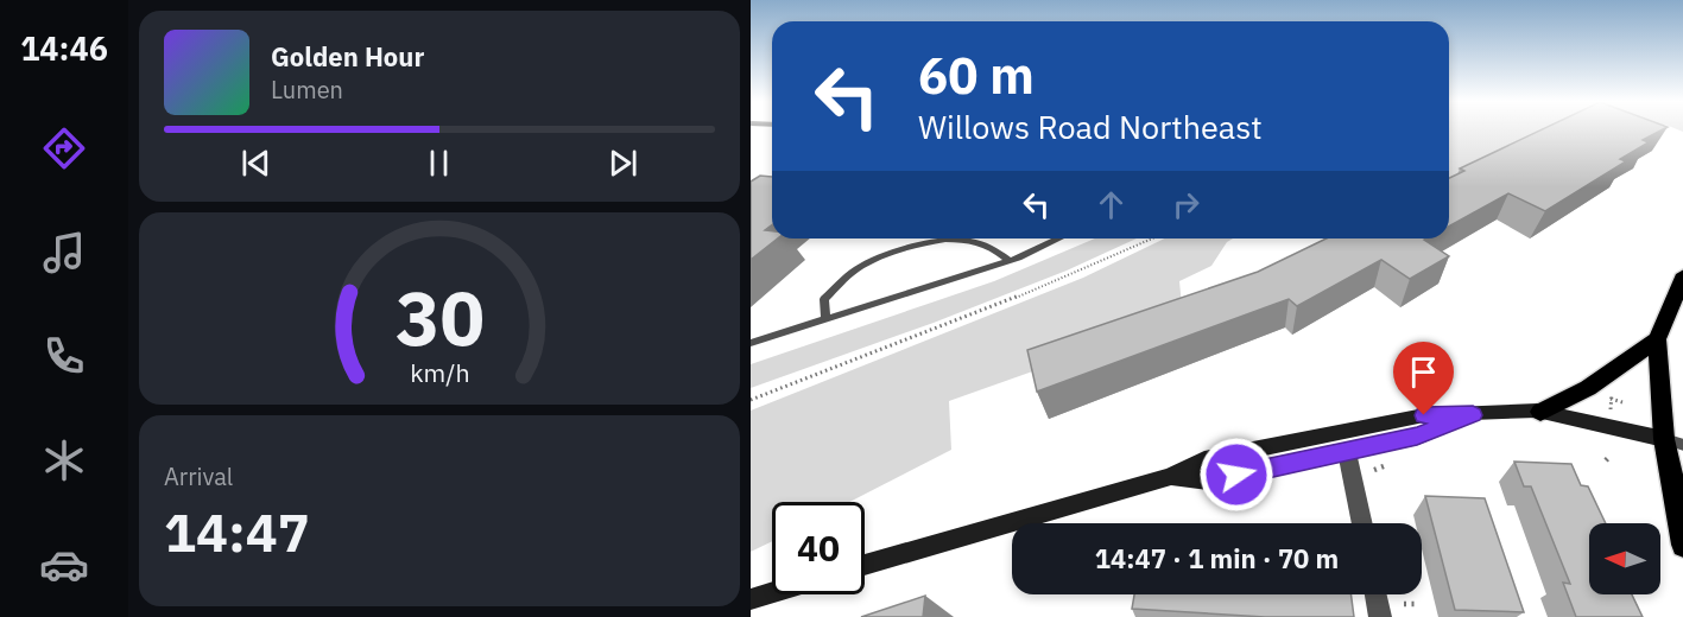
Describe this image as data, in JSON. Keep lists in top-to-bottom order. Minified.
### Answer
{"north":"left","page":{"tabs":"14:46","turn":["60 m","Willows Road Northeast"],"song":["Golden Hour","Lumen"],"tile":["Arrival","14:47"],"limit":"40","trip":"14:47 · 1 min · 70 m","gauge":["30","km/h"]}}
